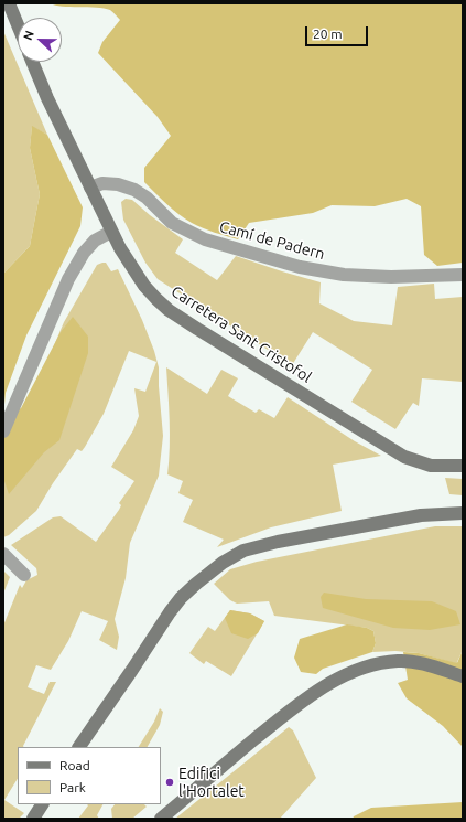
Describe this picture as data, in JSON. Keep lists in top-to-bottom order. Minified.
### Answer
{"streets":{"main road":["Carretera Sant Cristofol"],"street":["Camí de Padern"]},"crossings":[["Camí de Padern","Carretera Sant Cristofol"]],"places":["Edifici l'Hortalet"],"legend":["Road","Park"],"scale_bar":"20 m","north":"left"}
